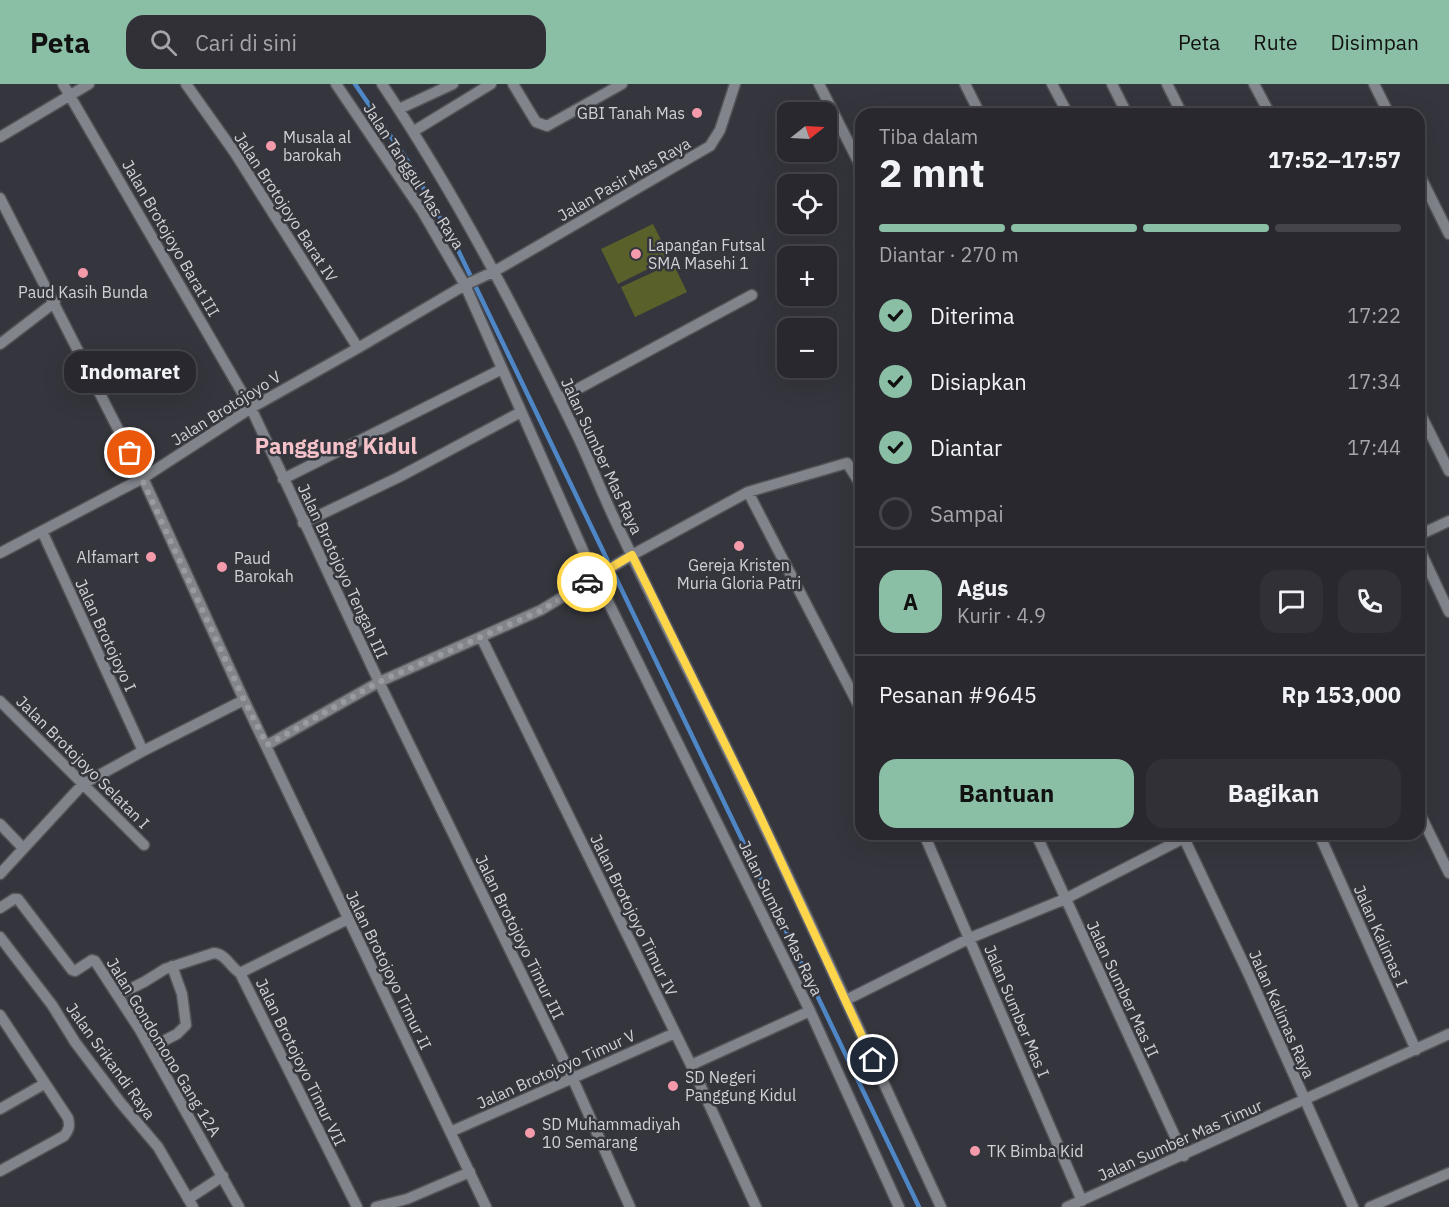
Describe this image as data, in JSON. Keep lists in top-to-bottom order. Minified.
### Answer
{"streets":{"street":["Jalan Tanggul Mas Raya","Jalan Pasir Mas Raya","Jalan Brotojoyo Barat IV","Jalan Brotojoyo Barat III","Jalan Brotojoyo V","Jalan Sumber Mas Raya","Jalan Brotojoyo Tengah III","Jalan Brotojoyo I","Jalan Brotojoyo Selatan I","Jalan Brotojoyo Timur IV","Jalan Kalimas I","Jalan Brotojoyo Timur III","Jalan Brotojoyo Timur II","Jalan Sumber Mas II","Jalan Sumber Mas I","Jalan Kalimas Raya","Jalan Gondomono Gang 12A","Jalan Srikandi Raya","Jalan Brotojoyo Timur VII","Jalan Brotojoyo Timur V","Jalan Sumber Mas Timur"]},"crossings":[["Jalan Tanggul Mas Raya","Jalan Pasir Mas Raya"],["Jalan Tanggul Mas Raya","Jalan Brotojoyo V"],["Jalan Tanggul Mas Raya","Jalan Sumber Mas Raya"],["Jalan Pasir Mas Raya","Jalan Brotojoyo V"],["Jalan Pasir Mas Raya","Jalan Sumber Mas Raya"],["Jalan Brotojoyo Barat IV","Jalan Brotojoyo V"],["Jalan Brotojoyo Barat III","Jalan Brotojoyo V"],["Jalan Brotojoyo Barat III","Jalan Brotojoyo Tengah III"],["Jalan Brotojoyo V","Jalan Sumber Mas Raya"],["Jalan Brotojoyo V","Jalan Brotojoyo Tengah III"],["Jalan Brotojoyo V","Jalan Brotojoyo I"],["Jalan Brotojoyo V","Jalan Brotojoyo Timur II"],["Jalan Brotojoyo Tengah III","Jalan Brotojoyo Timur III"],["Jalan Brotojoyo Timur IV","Jalan Brotojoyo Timur V"],["Jalan Kalimas I","Jalan Sumber Mas Timur"],["Jalan Brotojoyo Timur III","Jalan Brotojoyo Timur V"],["Jalan Brotojoyo Timur II","Jalan Brotojoyo Timur VII"],["Jalan Brotojoyo Timur II","Jalan Brotojoyo Timur V"],["Jalan Sumber Mas II","Jalan Sumber Mas Timur"],["Jalan Sumber Mas I","Jalan Sumber Mas Timur"],["Jalan Kalimas Raya","Jalan Sumber Mas Timur"]],"districts":["Panggung Kidul"],"places":["GBI Tanah Mas","Musala al barokah","Lapangan Futsal SMA Masehi 1","Paud Kasih Bunda","Indomaret","Gereja Kristen Muria Gloria Patri","Alfamart","Paud Barokah","SD Negeri Panggung Kidul","SD Muhammadiyah 10 Semarang","TK Bimba Kid"],"north":"right","page":{"header":"Peta","search":"Cari di sini","nav":["Peta","Rute","Disimpan"],"map_buttons":["+","−"],"heading":["2 mnt","Tiba dalam","17:52–17:57"],"panel":["Agus","Kurir · 4.9","Pesanan #9645","Rp 153,000"],"bar":"Diantar · 270 m","list":[["Diterima","17:22"],["Disiapkan","17:34"],["Diantar","17:44"],"Sampai"],"bubble":"Indomaret","round":"A","buttons":["Bantuan","Bagikan"]}}
